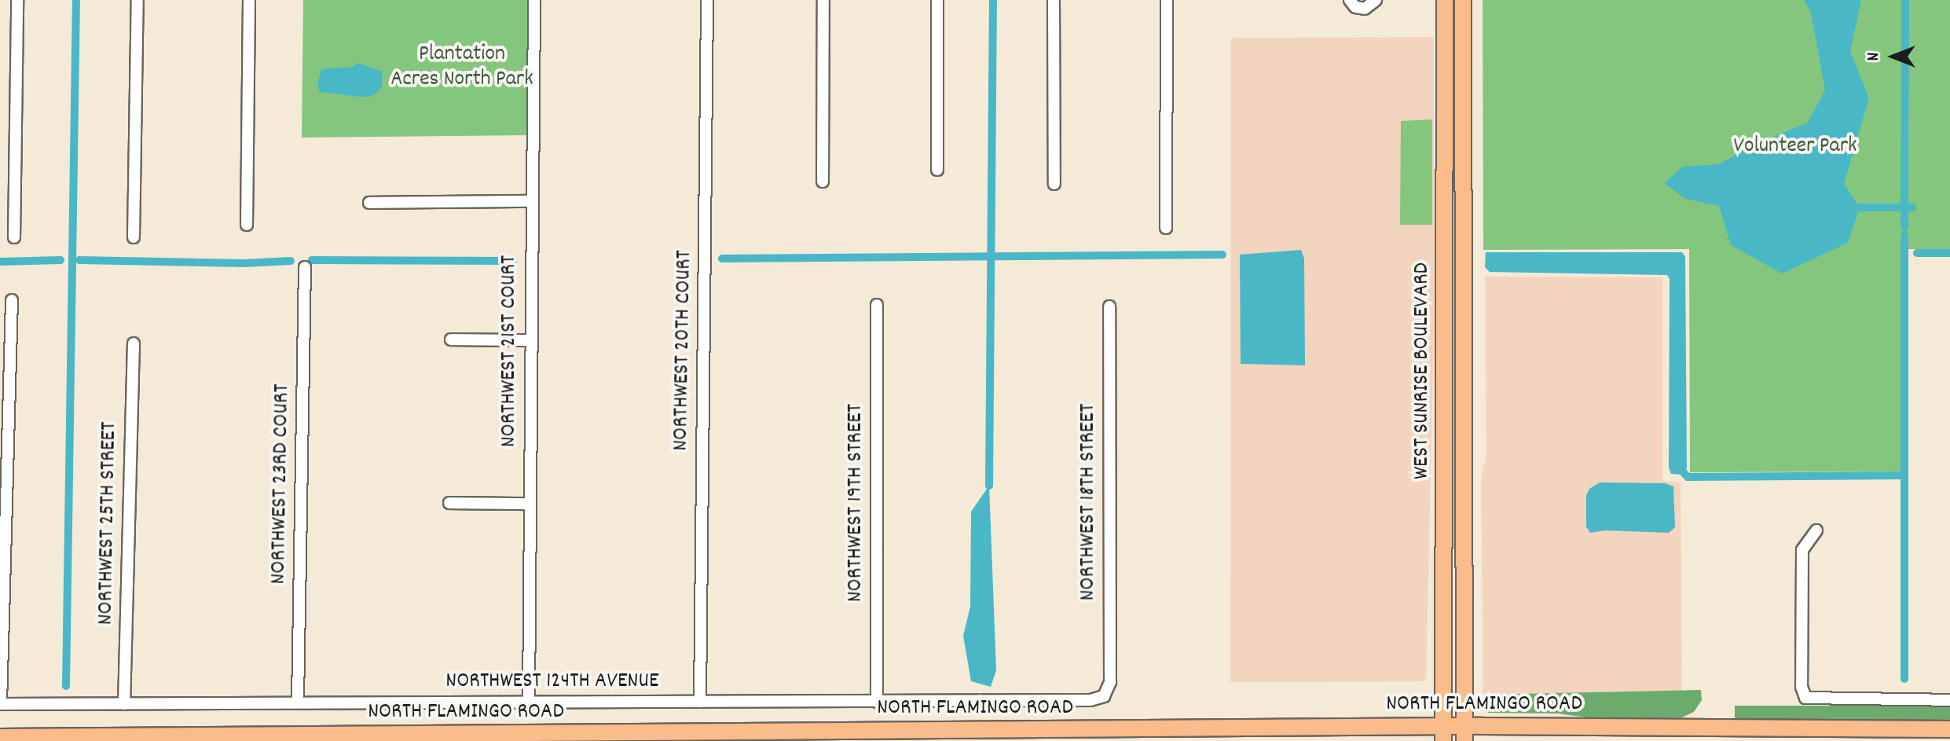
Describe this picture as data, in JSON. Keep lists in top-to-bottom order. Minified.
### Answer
{"streets":{"highway":["WEST SUNRISE BOULEVARD","NORTH FLAMINGO ROAD"],"street":["NORTHWEST 20TH COURT","NORTHWEST 21ST COURT","NORTHWEST 23RD COURT","NORTHWEST 18TH STREET","NORTHWEST 19TH STREET","NORTHWEST 25TH STREET","NORTHWEST 124TH AVENUE"]},"crossings":[["NORTHWEST 20TH COURT","NORTHWEST 124TH AVENUE"],["NORTHWEST 21ST COURT","NORTHWEST 124TH AVENUE"],["WEST SUNRISE BOULEVARD","NORTH FLAMINGO ROAD"],["NORTHWEST 23RD COURT","NORTHWEST 124TH AVENUE"],["NORTHWEST 18TH STREET","NORTHWEST 124TH AVENUE"],["NORTHWEST 19TH STREET","NORTHWEST 124TH AVENUE"],["NORTHWEST 25TH STREET","NORTHWEST 124TH AVENUE"]],"parks":["Plantation Acres North Park","Volunteer Park"],"north":"left"}
